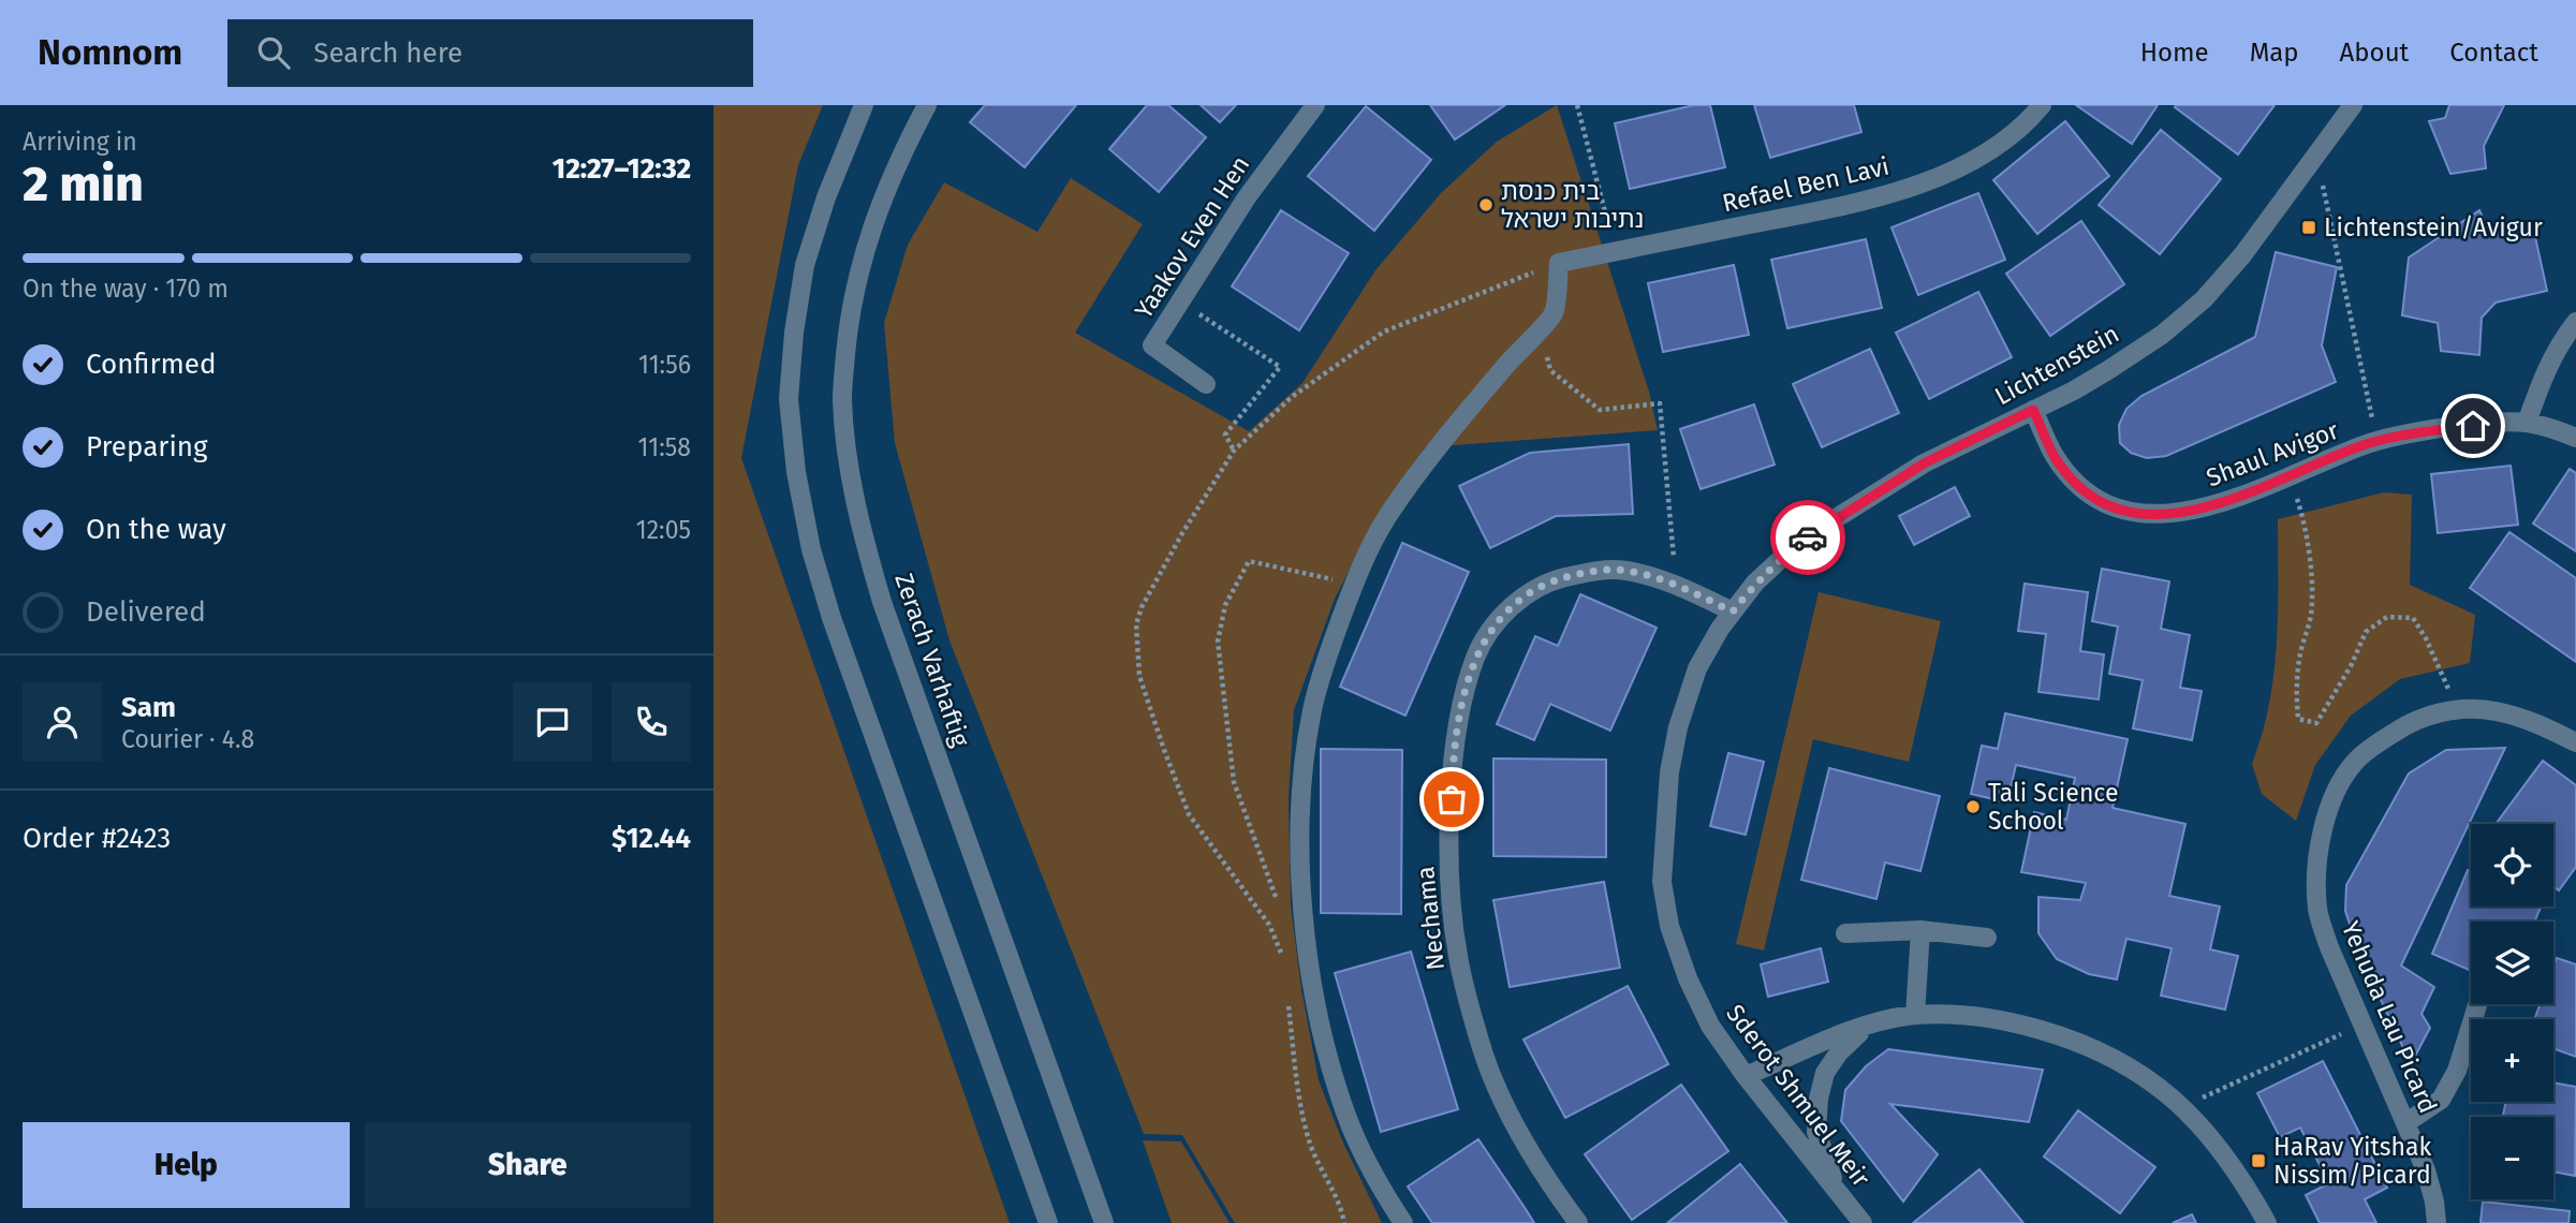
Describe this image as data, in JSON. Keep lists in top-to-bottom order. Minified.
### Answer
{"streets":{"street":["Refael Ben Lavi","Yaakov Even Hen","Lichtenstein","Shaul Avigor","Zerach Varhaftig","Nechama","Yehuda Lau Picard","Sderot Shmuel Meir"]},"crossings":[["Lichtenstein","Shaul Avigor"],["Lichtenstein","Nechama"],["Lichtenstein","Sderot Shmuel Meir"],["Nechama","Sderot Shmuel Meir"]],"places":{"other":["בית כנסת נתיבות ישראל","Tali Science School"],"transit":["Lichtenstein/Avigur","HaRav Yitshak Nissim/Picard"]},"page":{"header":"Nomnom","search":"Search here","nav":["Home","Map","About","Contact"],"heading":["2 min","Arriving in","12:27–12:32"],"panel":["Sam","Courier · 4.8","Order #2423","$12.44"],"bar":"On the way · 170 m","list":[["Confirmed","11:56"],["Preparing","11:58"],["On the way","12:05"],"Delivered"],"map_buttons":["+","−"],"buttons":["Help","Share"]}}
